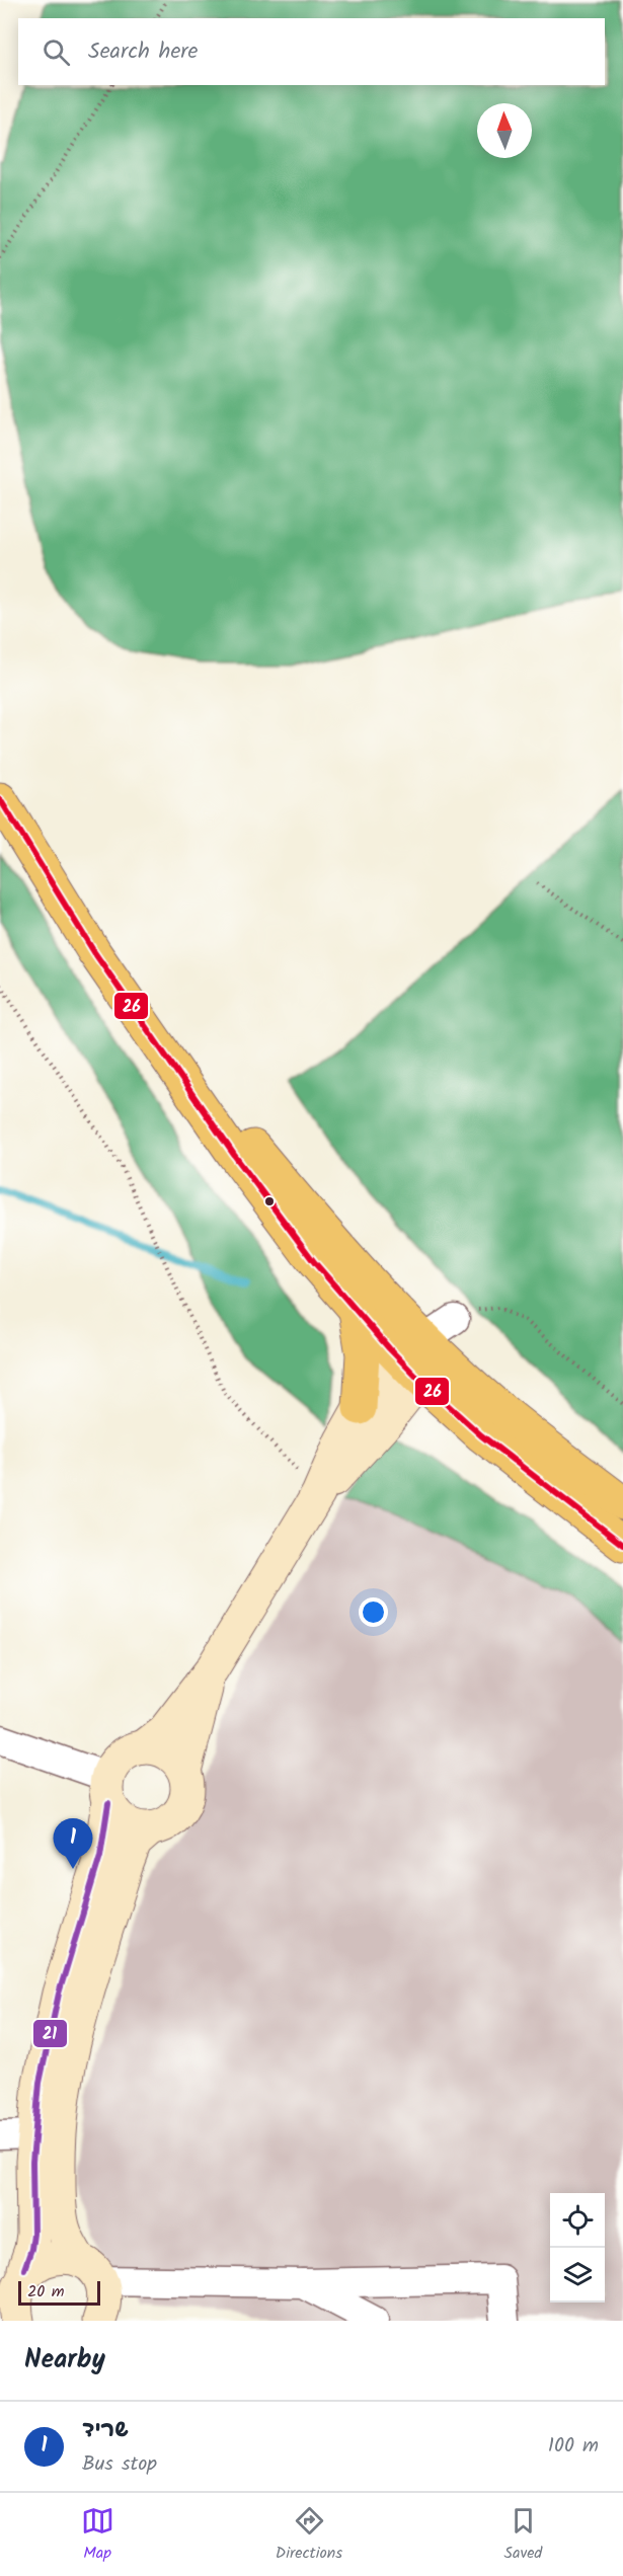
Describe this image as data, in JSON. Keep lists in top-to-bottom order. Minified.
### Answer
{"lines":["transit line 26","transit line 21"],"scale_bar":"20 m","north":"top","page":{"search":"Search here","pins":"1","scale":"20 m","heading":"Nearby","list":[{"mark":"1","name":"שריד","note":"Bus stop","value":"100 m"}],"nav":["Map","Directions","Saved"]}}
